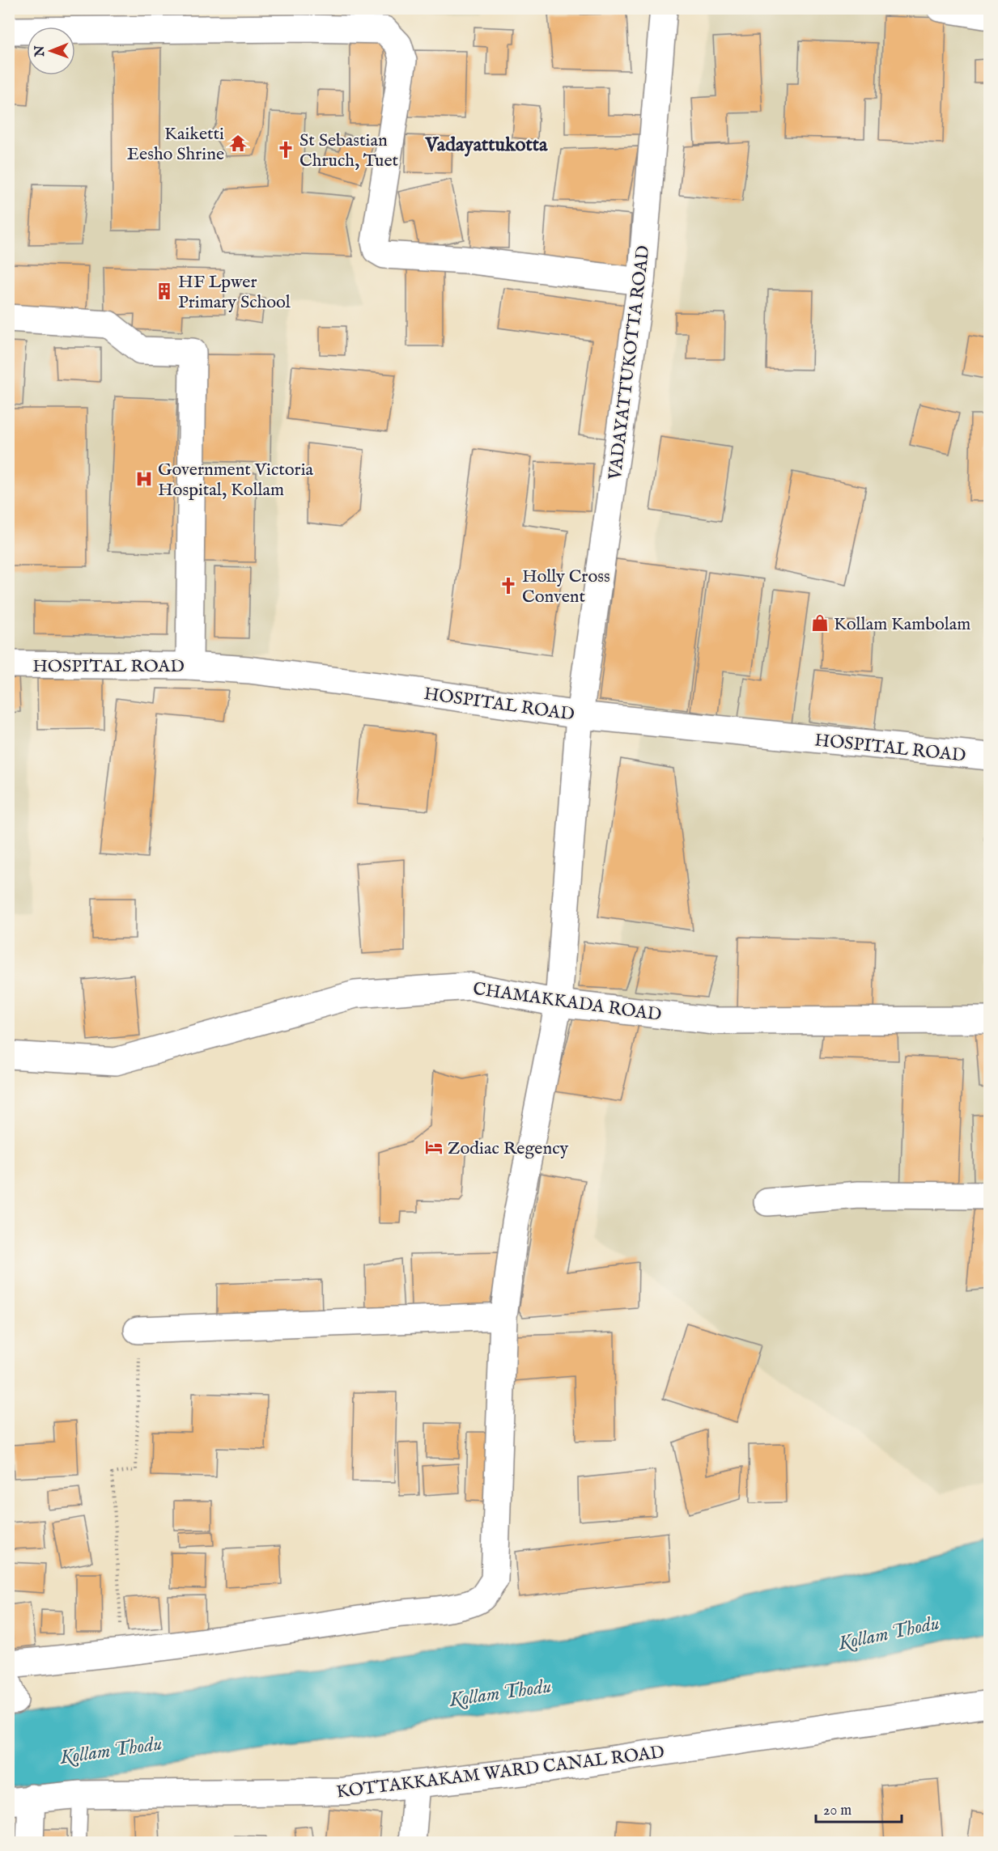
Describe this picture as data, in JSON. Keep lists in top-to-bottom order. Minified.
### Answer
{"streets":{"street":["VADAYATTUKOTTA ROAD","HOSPITAL ROAD","CHAMAKKADA ROAD","KOTTAKKAKAM WARD CANAL ROAD"]},"crossings":[["VADAYATTUKOTTA ROAD","HOSPITAL ROAD"],["VADAYATTUKOTTA ROAD","CHAMAKKADA ROAD"]],"districts":["Vadayattukotta"],"water":["Kollam Thodu"],"places":{"temple":["Kaiketti Eesho Shrine"],"church":["St Sebastian Chruch, Tuet","Holly Cross Convent"],"building":["HF Lpwer Primary School"],"hospital":["Government Victoria Hospital, Kollam"],"shop":["Kollam Kambolam"],"hotel":["Zodiac Regency"]},"scale_bar":"20 m","north":"left"}
